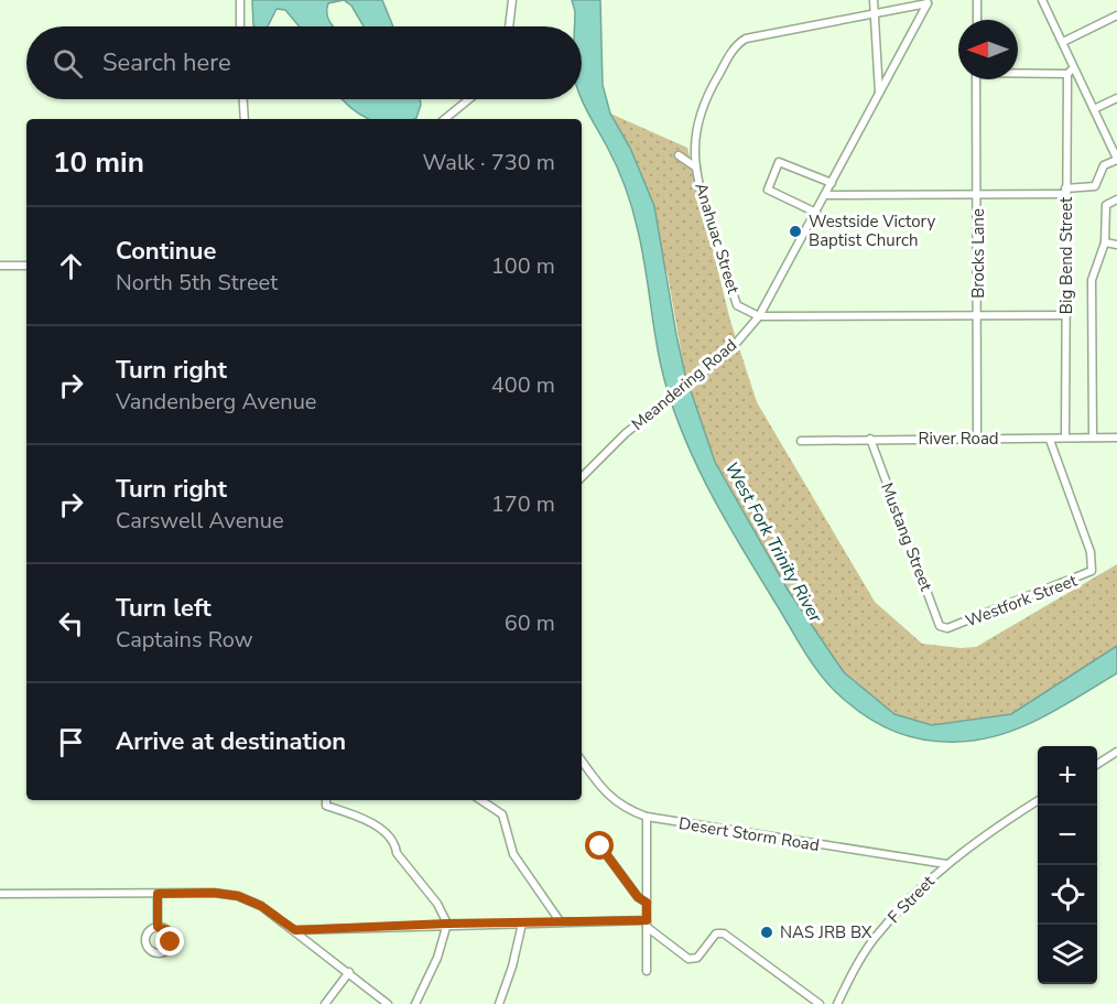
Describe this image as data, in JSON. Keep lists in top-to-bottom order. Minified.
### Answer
{"streets":{"street":["Anahuac Street","Brocks Lane","Big Bend Street","Meandering Road","River Road","Mustang Street","Westfork Street","Desert Storm Road","F Street"]},"crossings":[["Anahuac Street","Meandering Road"],["Brocks Lane","River Road"],["Big Bend Street","River Road"],["River Road","Mustang Street"],["River Road","Westfork Street"],["Mustang Street","Westfork Street"],["Desert Storm Road","F Street"]],"water":["West Fork Trinity River"],"places":["Westside Victory Baptist Church","NAS JRB BX"],"north":"left","page":{"search":"Search here","heading":["10 min","Walk · 730 m"],"list":[["Continue","North 5th Street","100 m"],["Turn right","Vandenberg Avenue","400 m"],["Turn right","Carswell Avenue","170 m"],["Turn left","Captains Row","60 m"],"Arrive at destination"],"map_buttons":["+","−"]}}
